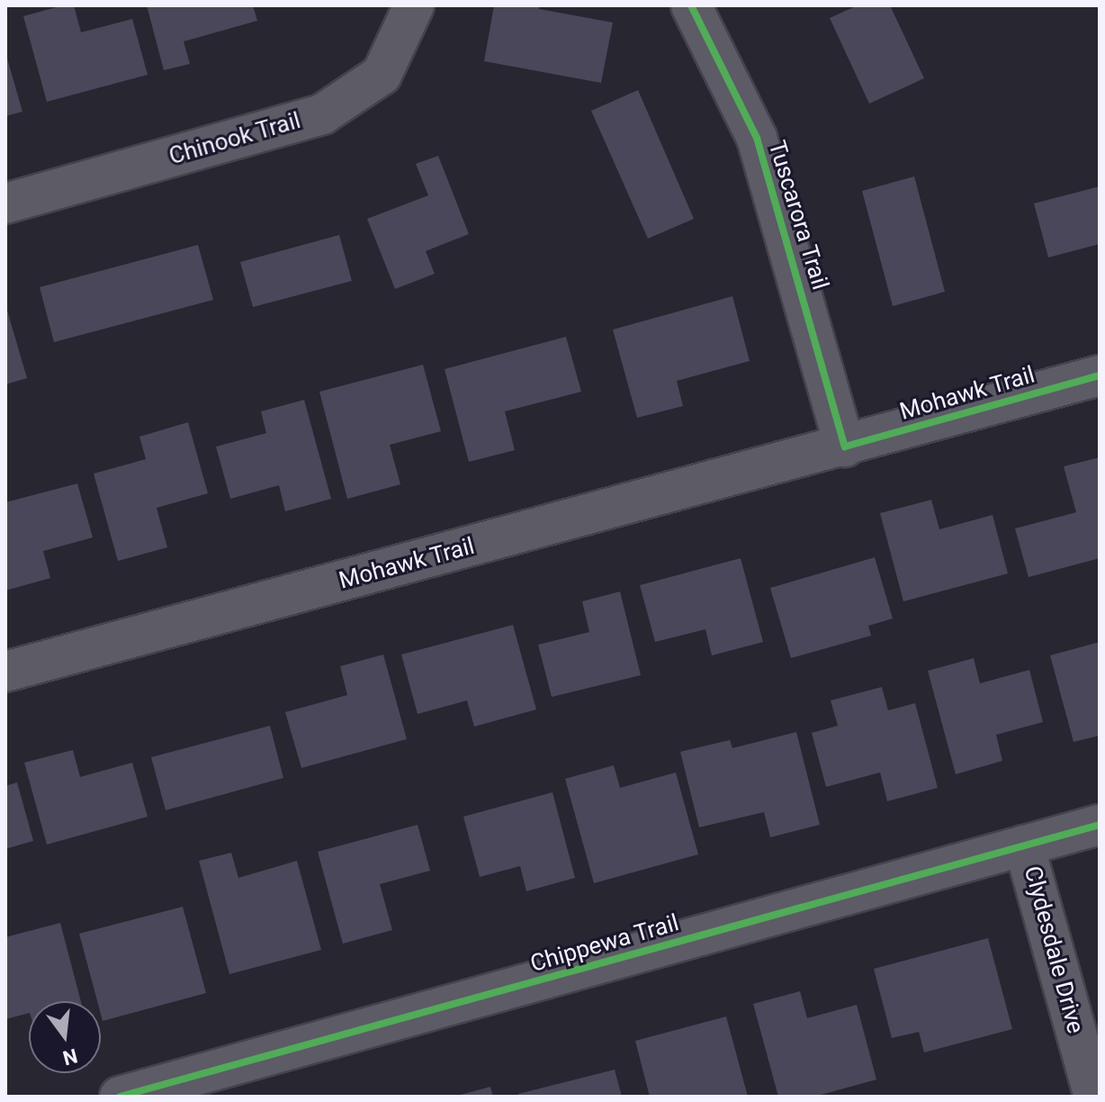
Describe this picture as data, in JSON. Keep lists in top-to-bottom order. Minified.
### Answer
{"streets":{"street":["Chinook Trail","Tuscarora Trail","Mohawk Trail","Chippewa Trail","Clydesdale Drive"]},"crossings":[["Tuscarora Trail","Mohawk Trail"],["Chippewa Trail","Clydesdale Drive"]],"north":"bottom"}
